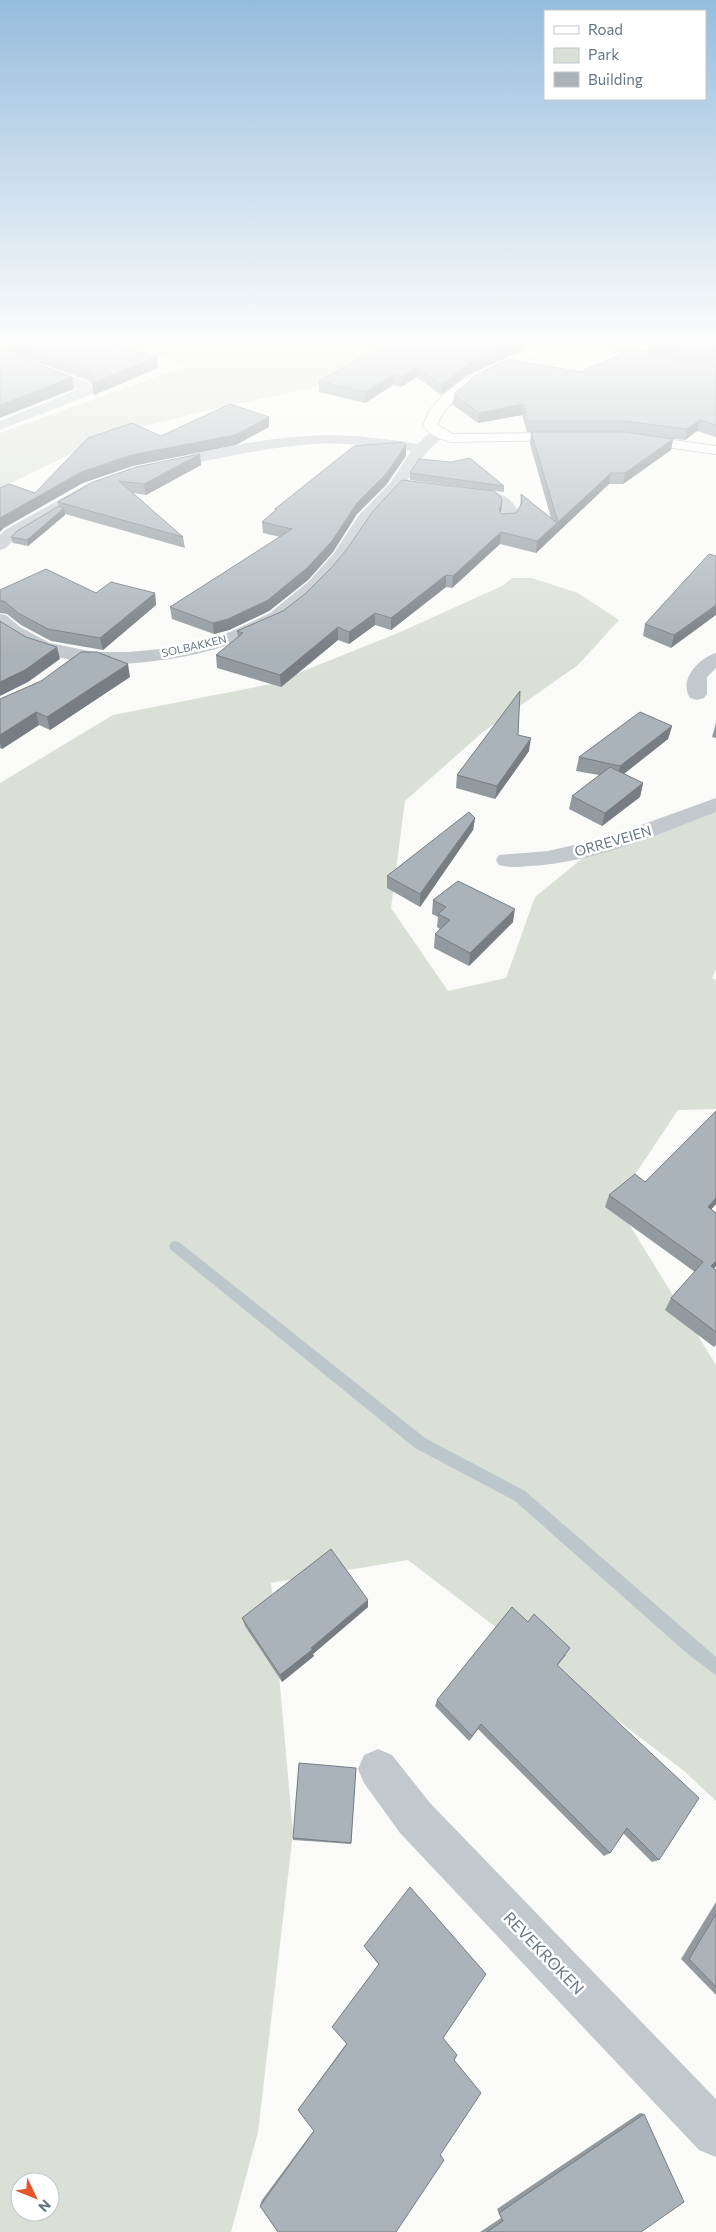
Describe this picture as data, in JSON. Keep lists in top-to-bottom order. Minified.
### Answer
{"streets":{"street":["SOLBAKKEN","ORREVEIEN","REVEKROKEN"]},"legend":["Road","Park","Building"],"north":"bottom right"}
